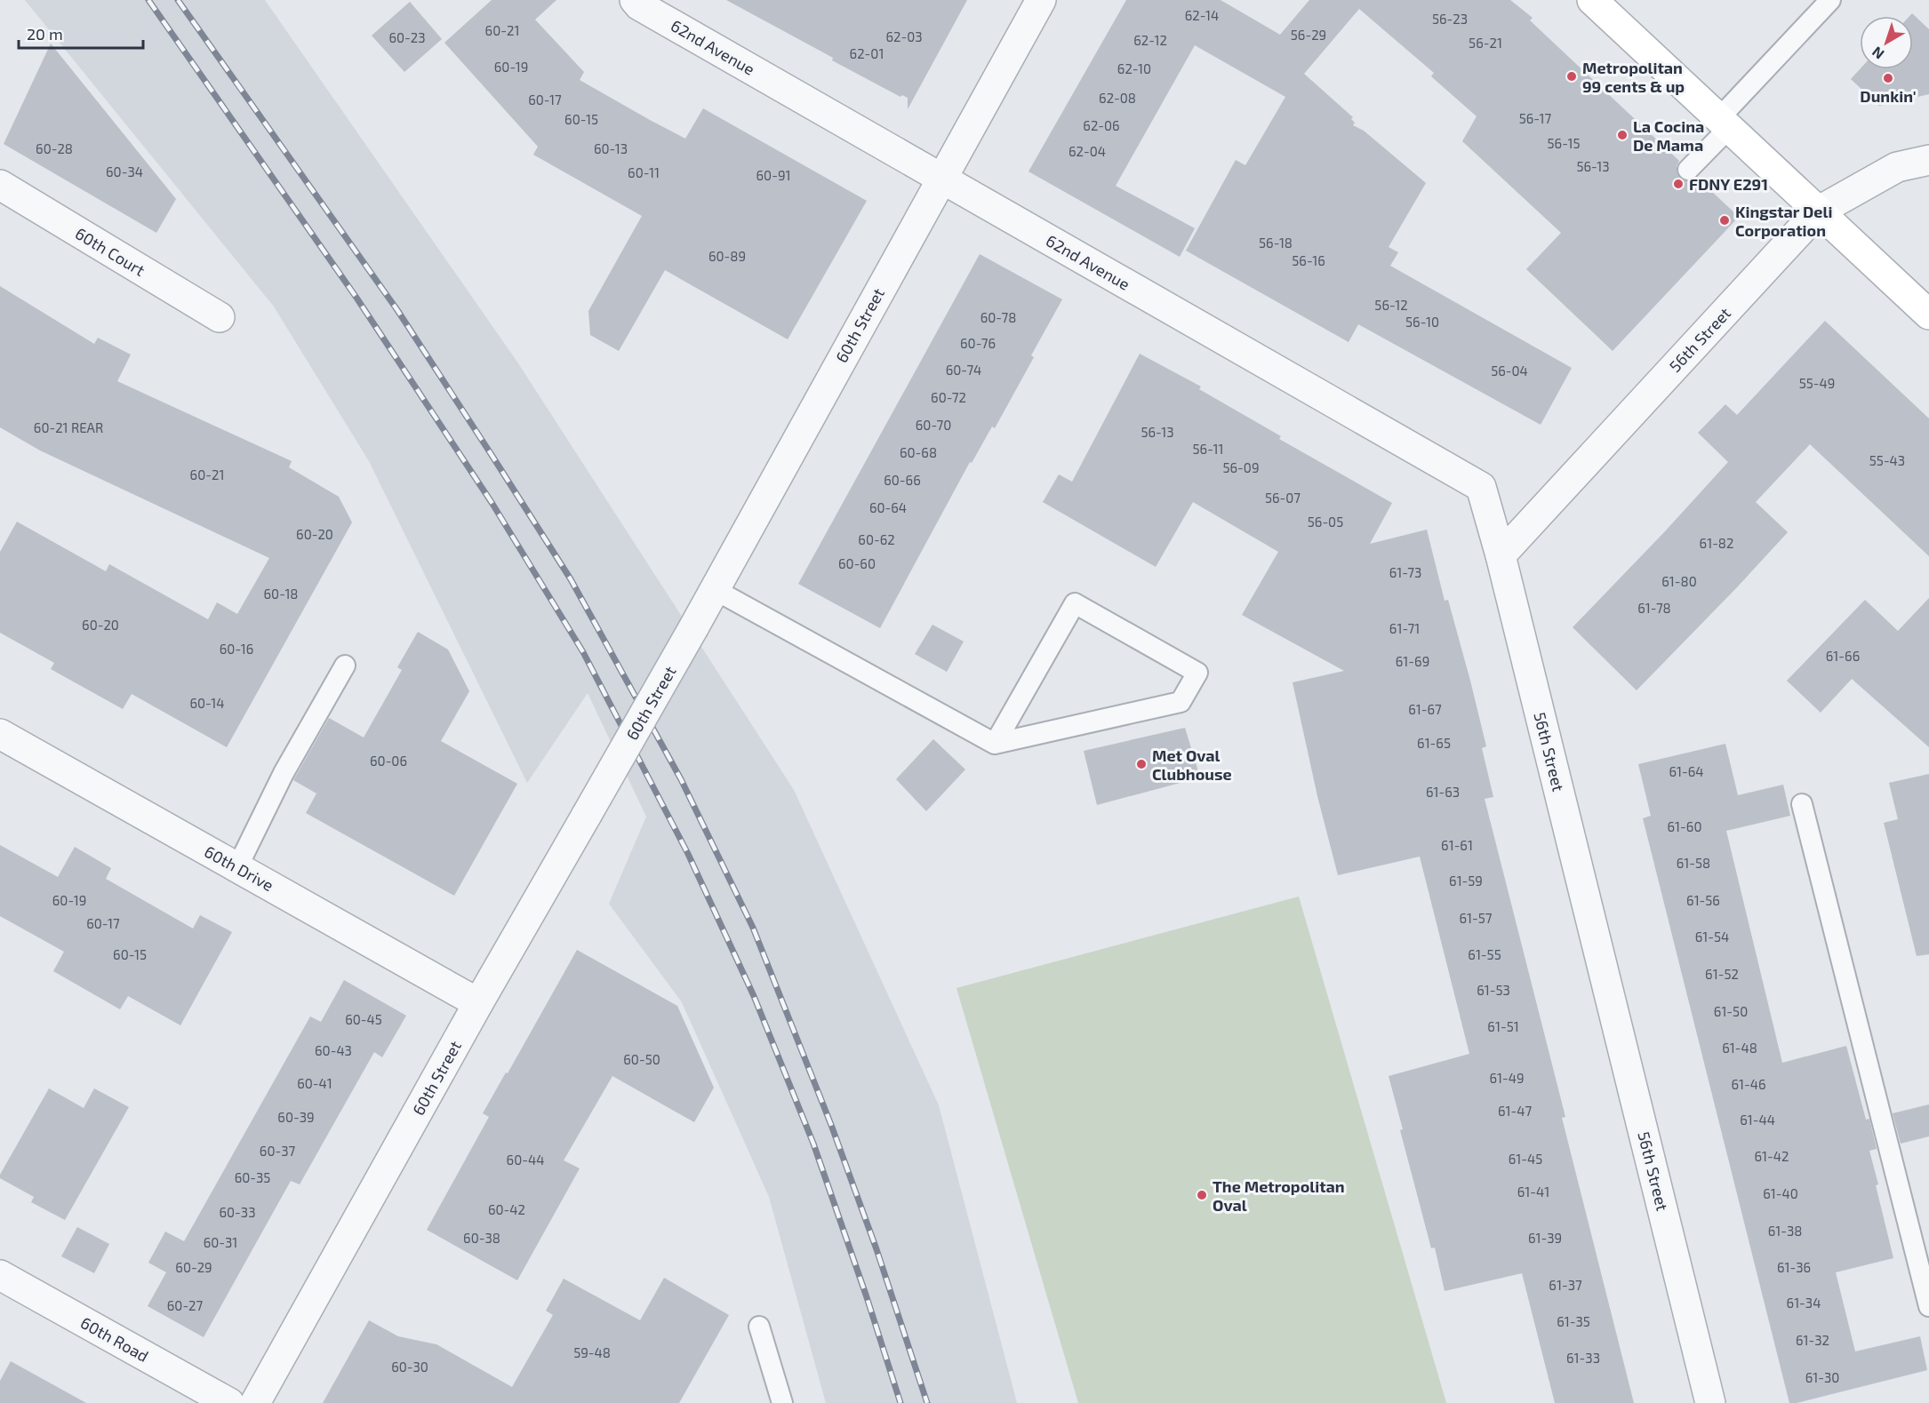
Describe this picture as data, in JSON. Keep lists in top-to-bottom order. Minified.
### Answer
{"streets":{"street":["62nd Avenue","60th Court","60th Street","56th Street","60th Drive","60th Road"]},"crossings":[["62nd Avenue","60th Street"],["62nd Avenue","56th Street"],["60th Street","60th Drive"]],"places":["Metropolitan 99 cents & up","Dunkin'","La Cocina De Mama","FDNY E291","Kingstar Deli Corporation","Met Oval Clubhouse","The Metropolitan Oval"],"house_numbers":["62-14","56-23","60-21","56-29","62-03","60-23","62-12","56-21","62-01","60-19","62-10","62-08","60-17","56-17","60-15","62-06","56-15","60-28","60-13","62-04","56-13","60-34","60-11","60-91","56-18","60-89","56-16","56-12","60-78","56-10","60-76","60-74","56-04","55-49","60-72","60-70","60-21 REAR","56-13","56-11","60-68","55-43","56-09","60-21","60-66","56-07","60-64","56-05","60-20","60-62","61-82","60-60","61-73","61-80","60-18","61-78","60-20","61-71","60-16","61-66","61-69","60-14","61-67","61-65","60-06","61-64","61-63","61-60","61-61","61-58","61-59","60-19","61-56","61-57","60-17","61-54","60-15","61-55","61-52","61-53","61-50","60-45","61-51","61-48","60-43","60-50","61-49","60-41","61-46","61-47","60-39","61-44","60-37","61-42","61-45","60-44","60-35","61-41","61-40","60-42","60-33","61-38","60-38","61-39","60-31","60-29","61-36","61-37","61-34","60-27","61-35","61-32","59-48","61-33","60-30","61-30"],"scale_bar":"20 m","north":"bottom left"}
